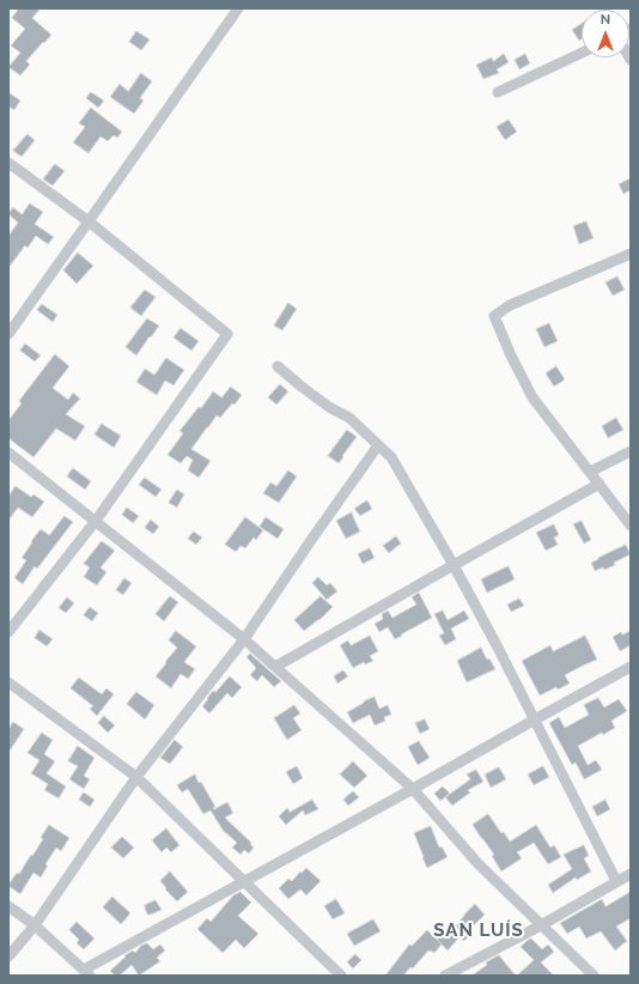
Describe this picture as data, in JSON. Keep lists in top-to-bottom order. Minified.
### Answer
{"districts":["SAN LUÍS"],"north":"top"}
